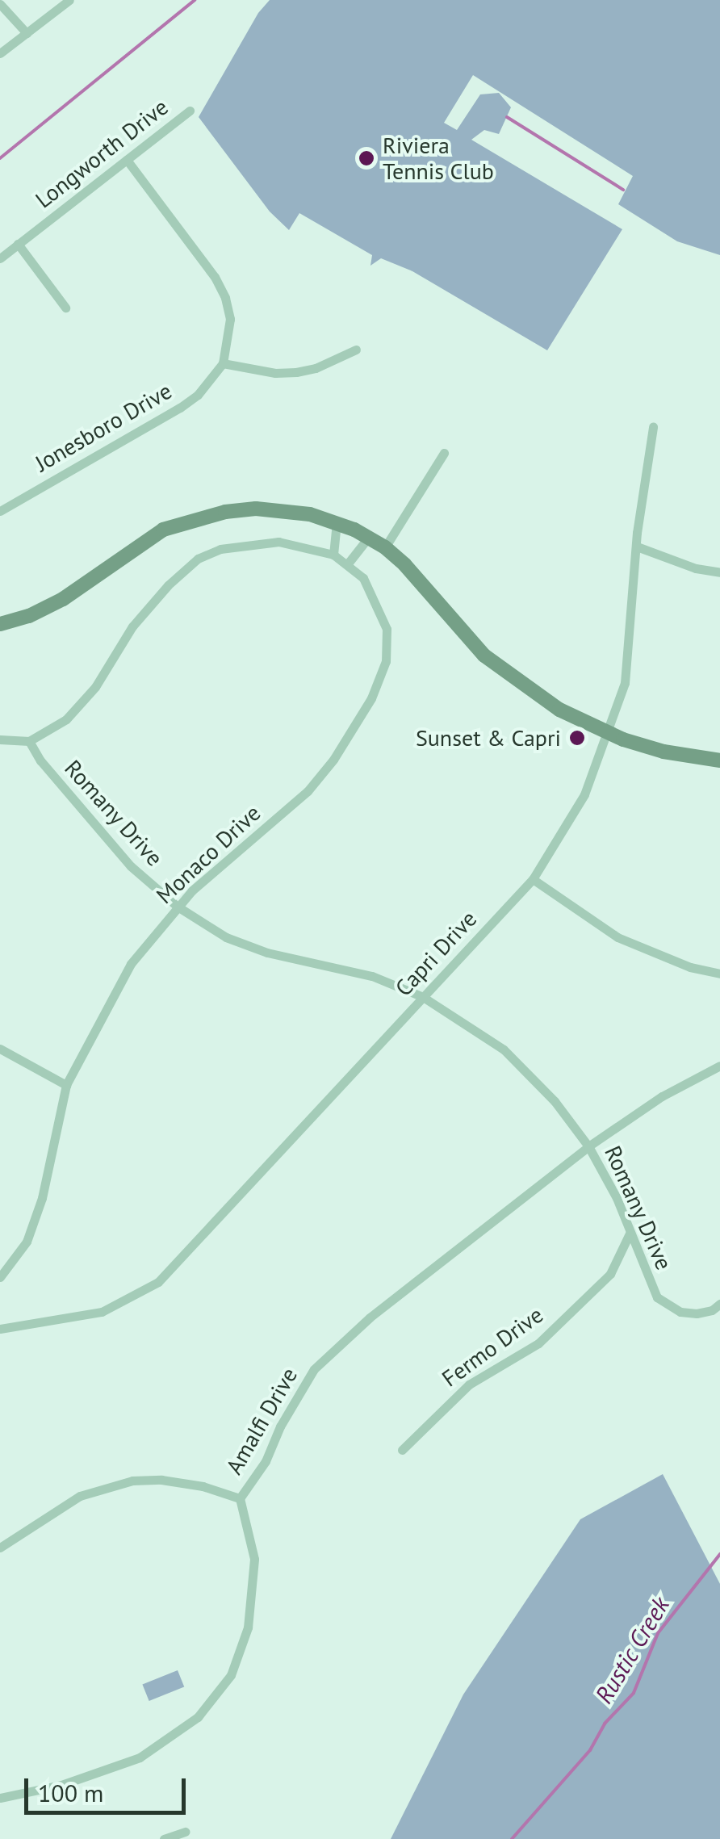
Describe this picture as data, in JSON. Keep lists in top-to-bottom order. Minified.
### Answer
{"streets":{"street":["Longworth Drive","Jonesboro Drive","Romany Drive","Monaco Drive","Capri Drive","Fermo Drive","Amalfi Drive"]},"crossings":[["Romany Drive","Monaco Drive"],["Romany Drive","Capri Drive"],["Romany Drive","Fermo Drive"],["Romany Drive","Amalfi Drive"]],"water":["Rustic Creek"],"places":["Riviera Tennis Club","Sunset & Capri"],"scale_bar":"100 m"}
